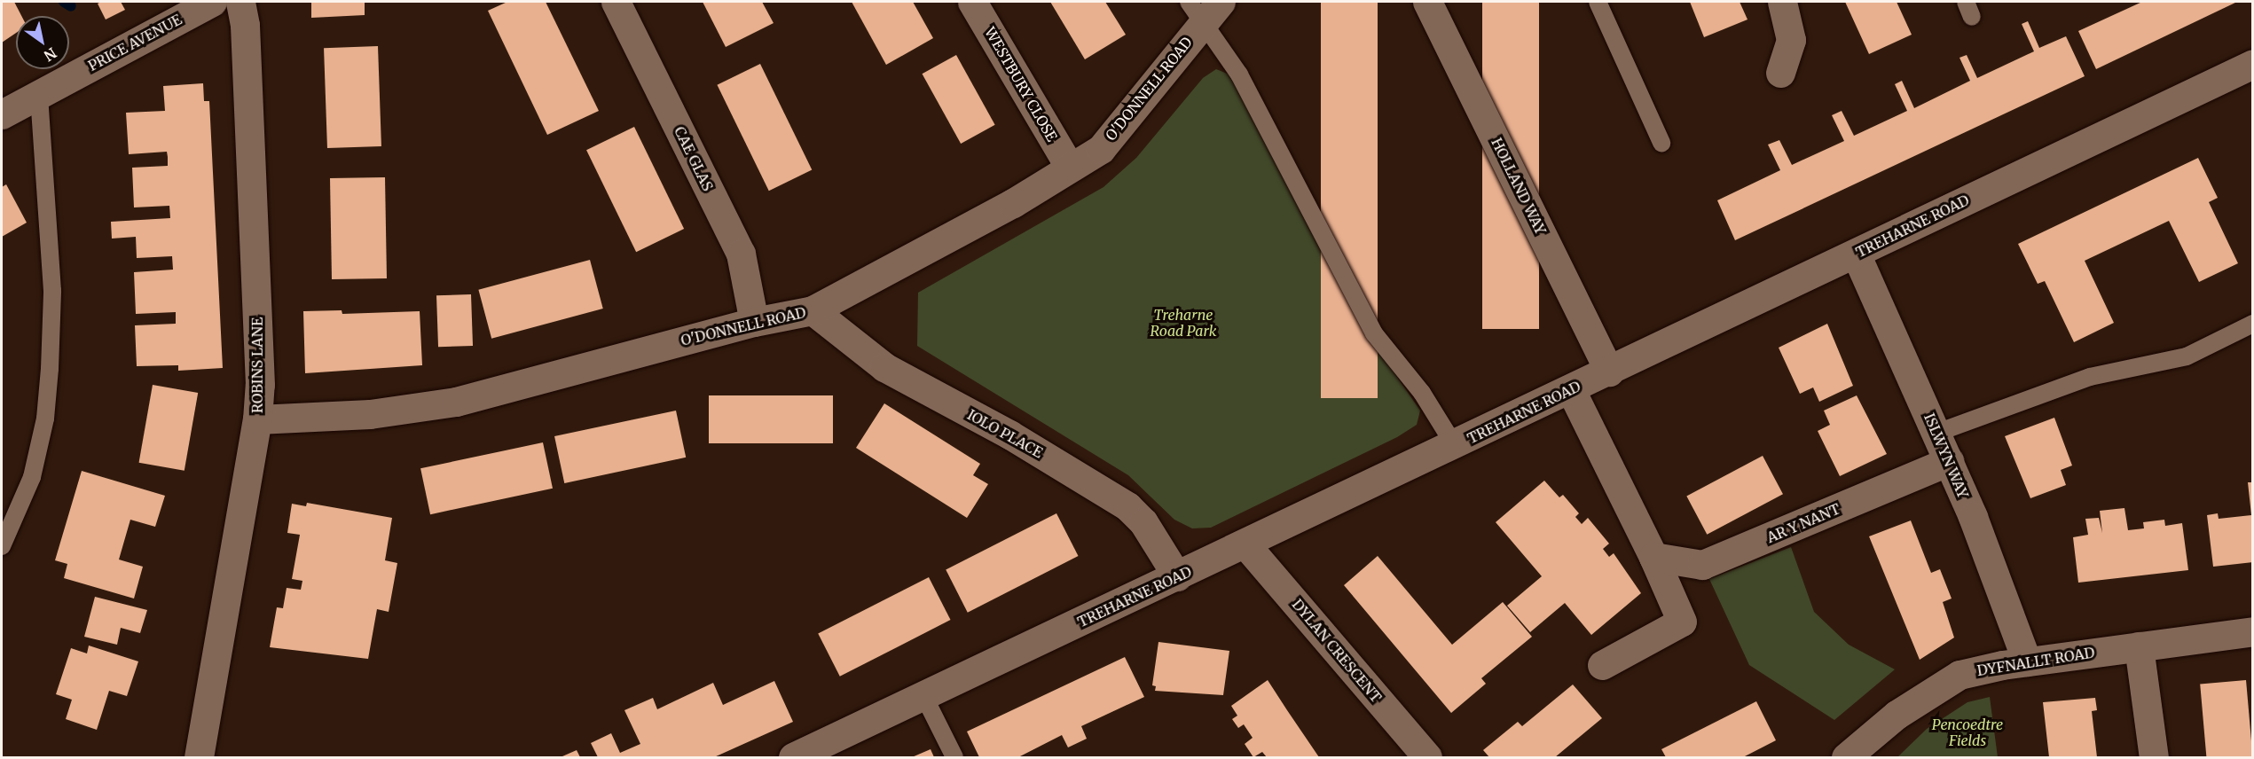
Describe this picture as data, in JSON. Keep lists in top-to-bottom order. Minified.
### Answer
{"streets":{"street":["PRICE AVENUE","WESTBURY CLOSE","O'DONNELL ROAD","CAE GLAS","HOLLAND WAY","TREHARNE ROAD","ROBINS LANE","IOLO PLACE","ISLWYN WAY","AR Y NANT","DYLAN CRESCENT","DYFNALLT ROAD"]},"crossings":[["WESTBURY CLOSE","O'DONNELL ROAD"],["O'DONNELL ROAD","CAE GLAS"],["O'DONNELL ROAD","ROBINS LANE"],["O'DONNELL ROAD","IOLO PLACE"],["HOLLAND WAY","TREHARNE ROAD"],["TREHARNE ROAD","IOLO PLACE"],["TREHARNE ROAD","ISLWYN WAY"],["TREHARNE ROAD","DYLAN CRESCENT"],["ISLWYN WAY","AR Y NANT"],["ISLWYN WAY","DYFNALLT ROAD"]],"parks":["Treharne Road Park","Pencoedtre Fields"],"north":"bottom right"}
